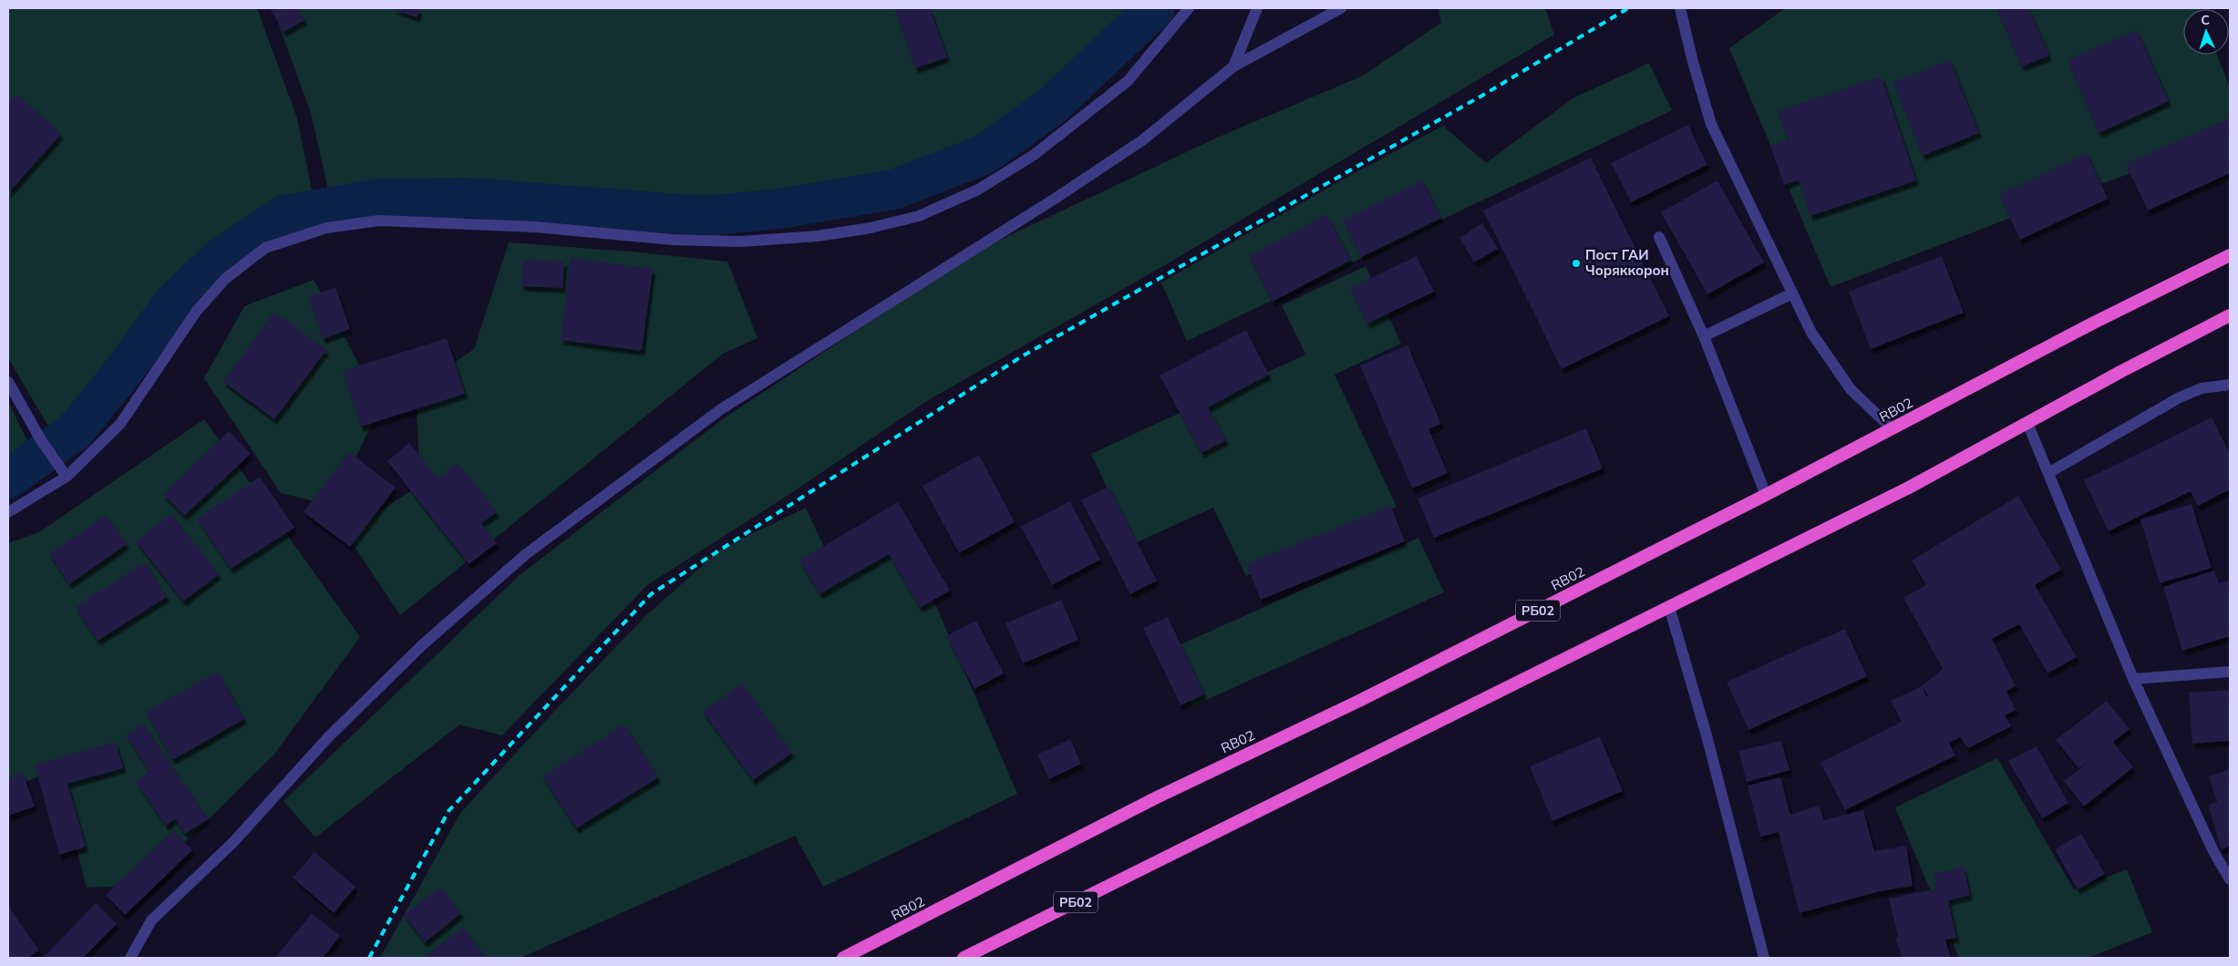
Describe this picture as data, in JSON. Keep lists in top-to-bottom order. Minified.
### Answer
{"streets":{"highway":["RB02","РБ02"]},"places":["Пост ГАИ Чоряккорон"],"north":"top"}
